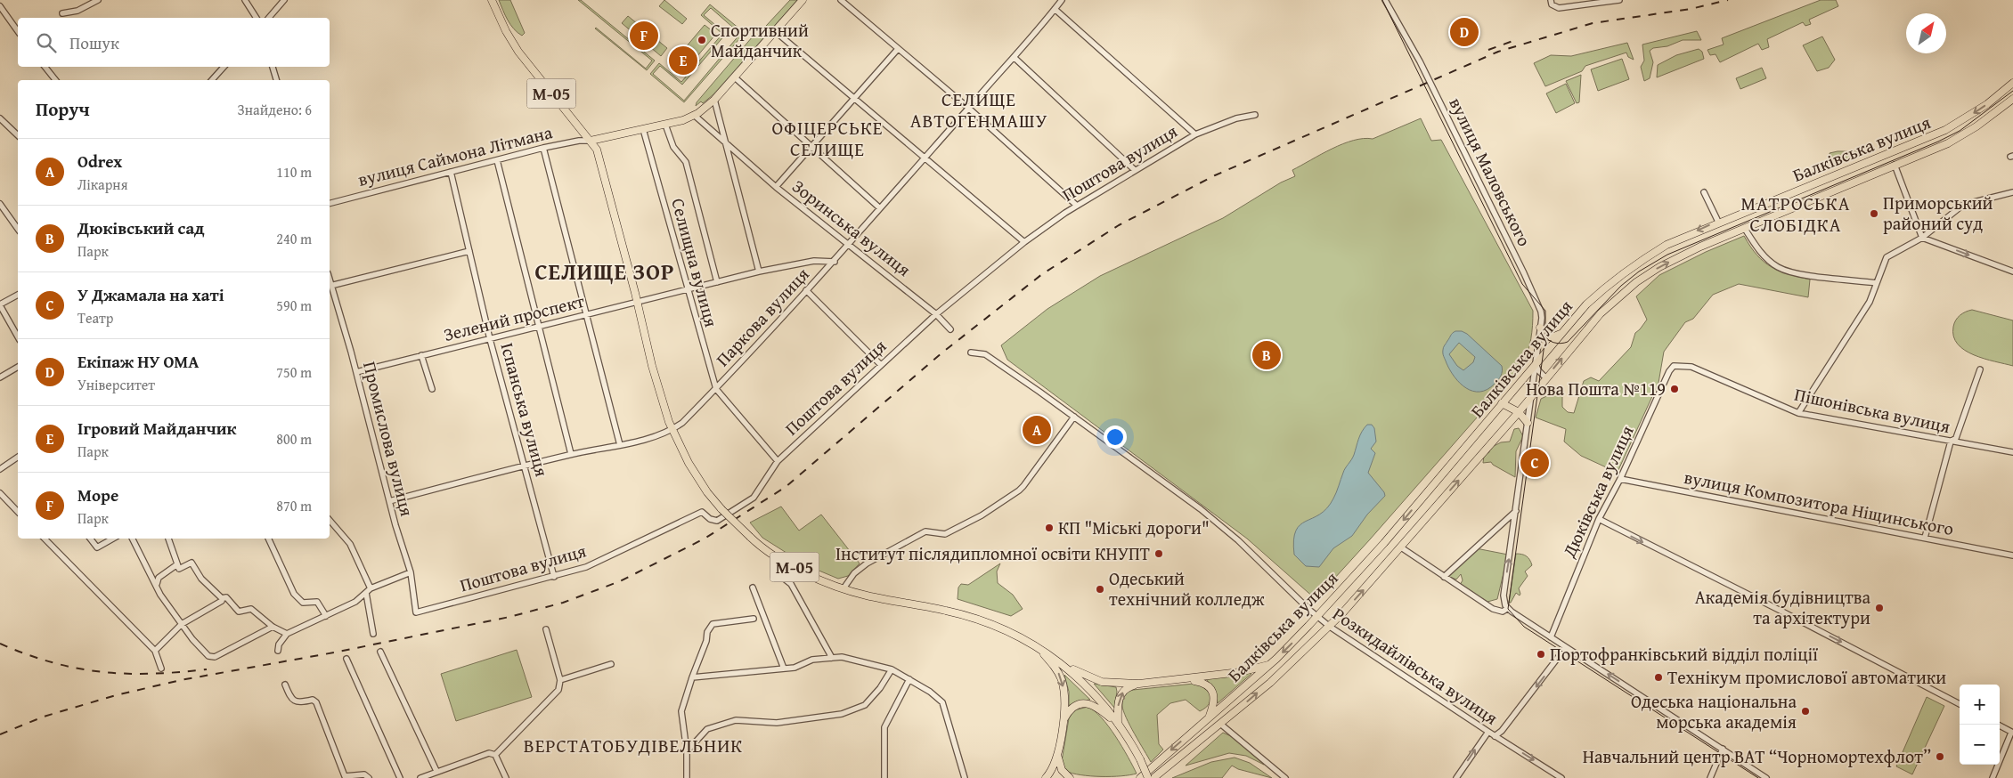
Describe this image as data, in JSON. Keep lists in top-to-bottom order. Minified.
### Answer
{"streets":{"main road":["М-05","Балківська вулиця"],"street":["вулиця Саймона Літмана","Поштова вулиця","вулиця Маловського","Зоринська вулиця","Селищна вулиця","Паркова вулиця","Зелений проспект","Іспанська вулиця","Пішонівська вулиця","Промислова вулиця","Дюківська вулиця","вулиця Композитора Ніщинського","Розкидайлівська вулиця"]},"crossings":[["М-05","вулиця Саймона Літмана"],["М-05","Паркова вулиця"],["М-05","Зелений проспект"],["Балківська вулиця","вулиця Маловського"],["Балківська вулиця","Розкидайлівська вулиця"],["вулиця Саймона Літмана","Іспанська вулиця"],["Поштова вулиця","Зоринська вулиця"],["Поштова вулиця","Селищна вулиця"],["Поштова вулиця","Іспанська вулиця"],["Поштова вулиця","Промислова вулиця"],["Зоринська вулиця","Паркова вулиця"],["Селищна вулиця","Паркова вулиця"],["Селищна вулиця","Зелений проспект"],["Паркова вулиця","Зелений проспект"],["Паркова вулиця","Іспанська вулиця"],["Паркова вулиця","Промислова вулиця"],["Зелений проспект","Іспанська вулиця"],["Зелений проспект","Промислова вулиця"],["Пішонівська вулиця","Дюківська вулиця"],["Дюківська вулиця","вулиця Композитора Ніщинського"]],"districts":["СЕЛИЩЕ АВТОГЕНМАШУ","ОФІЦЕРСЬКЕ СЕЛИЩЕ","МАТРОСЬКА СЛОБІДКА","СЕЛИЩЕ ЗОР","ВЕРСТАТОБУДІВЕЛЬНИК"],"places":["Спортивний Майданчик","Приморський районий суд","Нова Пошта №119","КП \"Міські дороги\"","Інститут післядипломної освіти КНУПТ","Одеський технічний колледж","Академія будівництва та архітектури","Портофранківський відділ поліції","Технікум промислової автоматики","Одеська національна морська академія","Навчальний центр ВАТ “Чорномортехфлот”"],"north":"top right","page":{"pins":["D","F","E","B","A","C"],"search":"Пошук","heading":["Поруч","Знайдено: 6"],"list":[{"mark":"A","name":"Odrex","note":"Лікарня","value":"110 m"},{"mark":"B","name":"Дюківський сад","note":"Парк","value":"240 m"},{"mark":"C","name":"У Джамала на хаті","note":"Театр","value":"590 m"},{"mark":"D","name":"Екіпаж НУ ОМА","note":"Університет","value":"750 m"},{"mark":"E","name":"Ігровий Майданчик","note":"Парк","value":"800 m"},{"mark":"F","name":"Море","note":"Парк","value":"870 m"}],"map_buttons":["+","−"]}}
